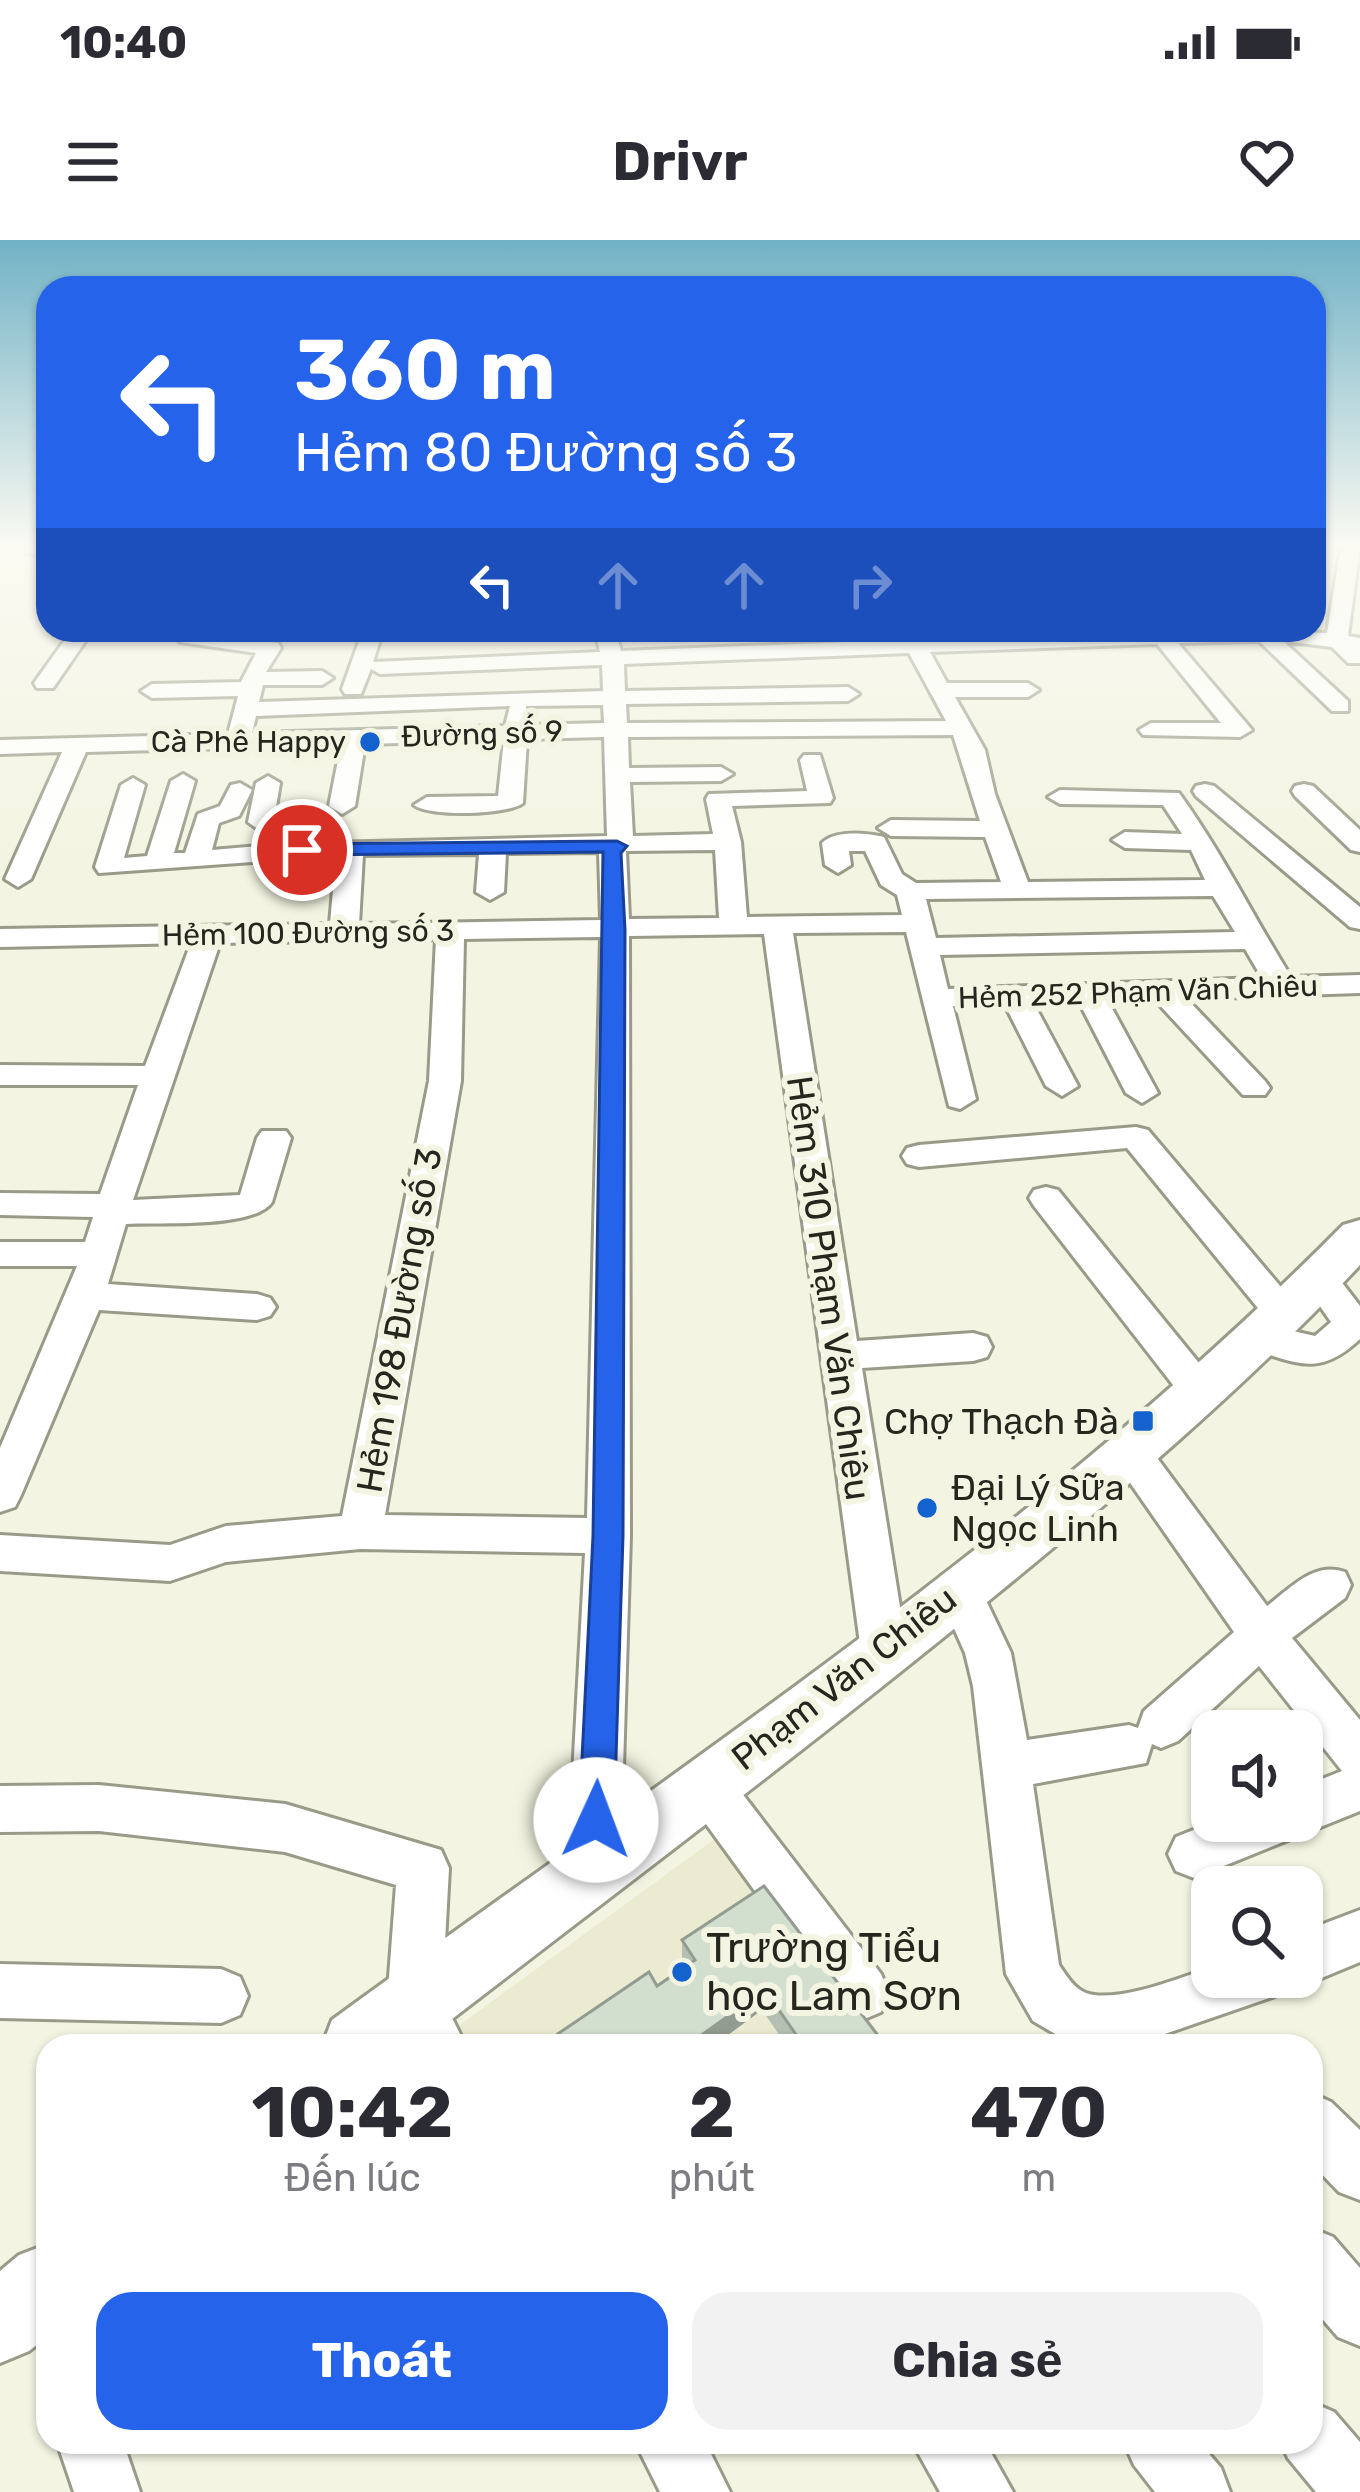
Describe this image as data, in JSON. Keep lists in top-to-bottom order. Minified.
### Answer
{"streets":{"main road":["Phạm Văn Chiêu"],"street":["Đường số 9","Hẻm 100 Đường số 3","Hẻm 252 Phạm Văn Chiêu","Hẻm 310 Phạm Văn Chiêu","Hẻm 198 Đường số 3"]},"crossings":[["Hẻm 100 Đường số 3","Hẻm 198 Đường số 3"],["Hẻm 310 Phạm Văn Chiêu","Phạm Văn Chiêu"]],"places":{"other":["Cà Phê Happy","Đại Lý Sữa Ngọc Linh","Trường Tiểu học Lam Sơn"],"transit":["Chợ Thạch Đà"]},"page":{"status":"10:40","header":"Drivr","turn":["360 m","Hẻm 80 Đường số 3"],"eta":["10:42","Đến lúc","2","phút","470","m"],"buttons":["Thoát","Chia sẻ"]}}
